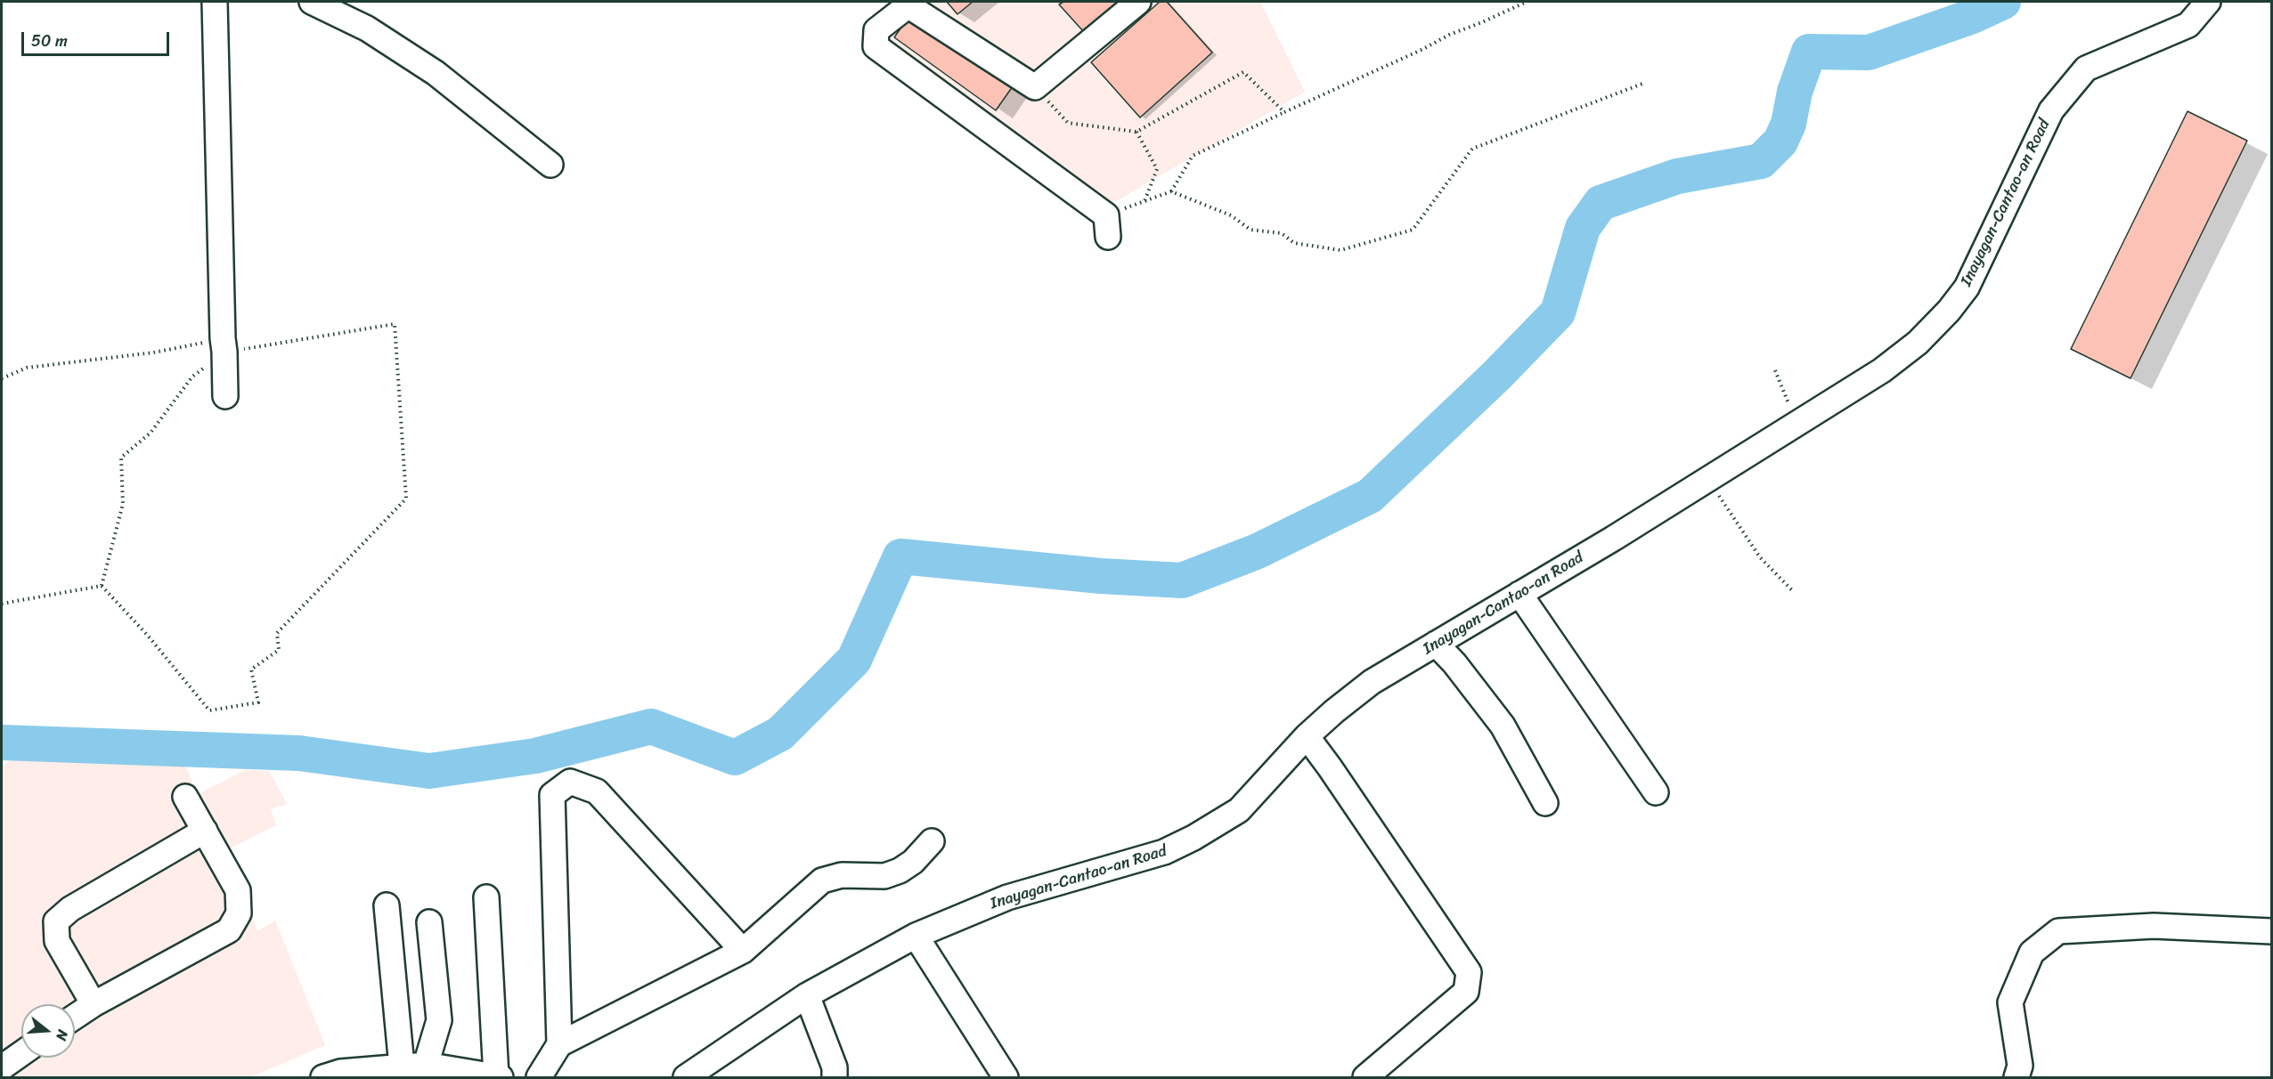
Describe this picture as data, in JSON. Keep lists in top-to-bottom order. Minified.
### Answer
{"streets":{"street":["Inayagan-Cantao-an Road"]},"scale_bar":"50 m","north":"right"}
